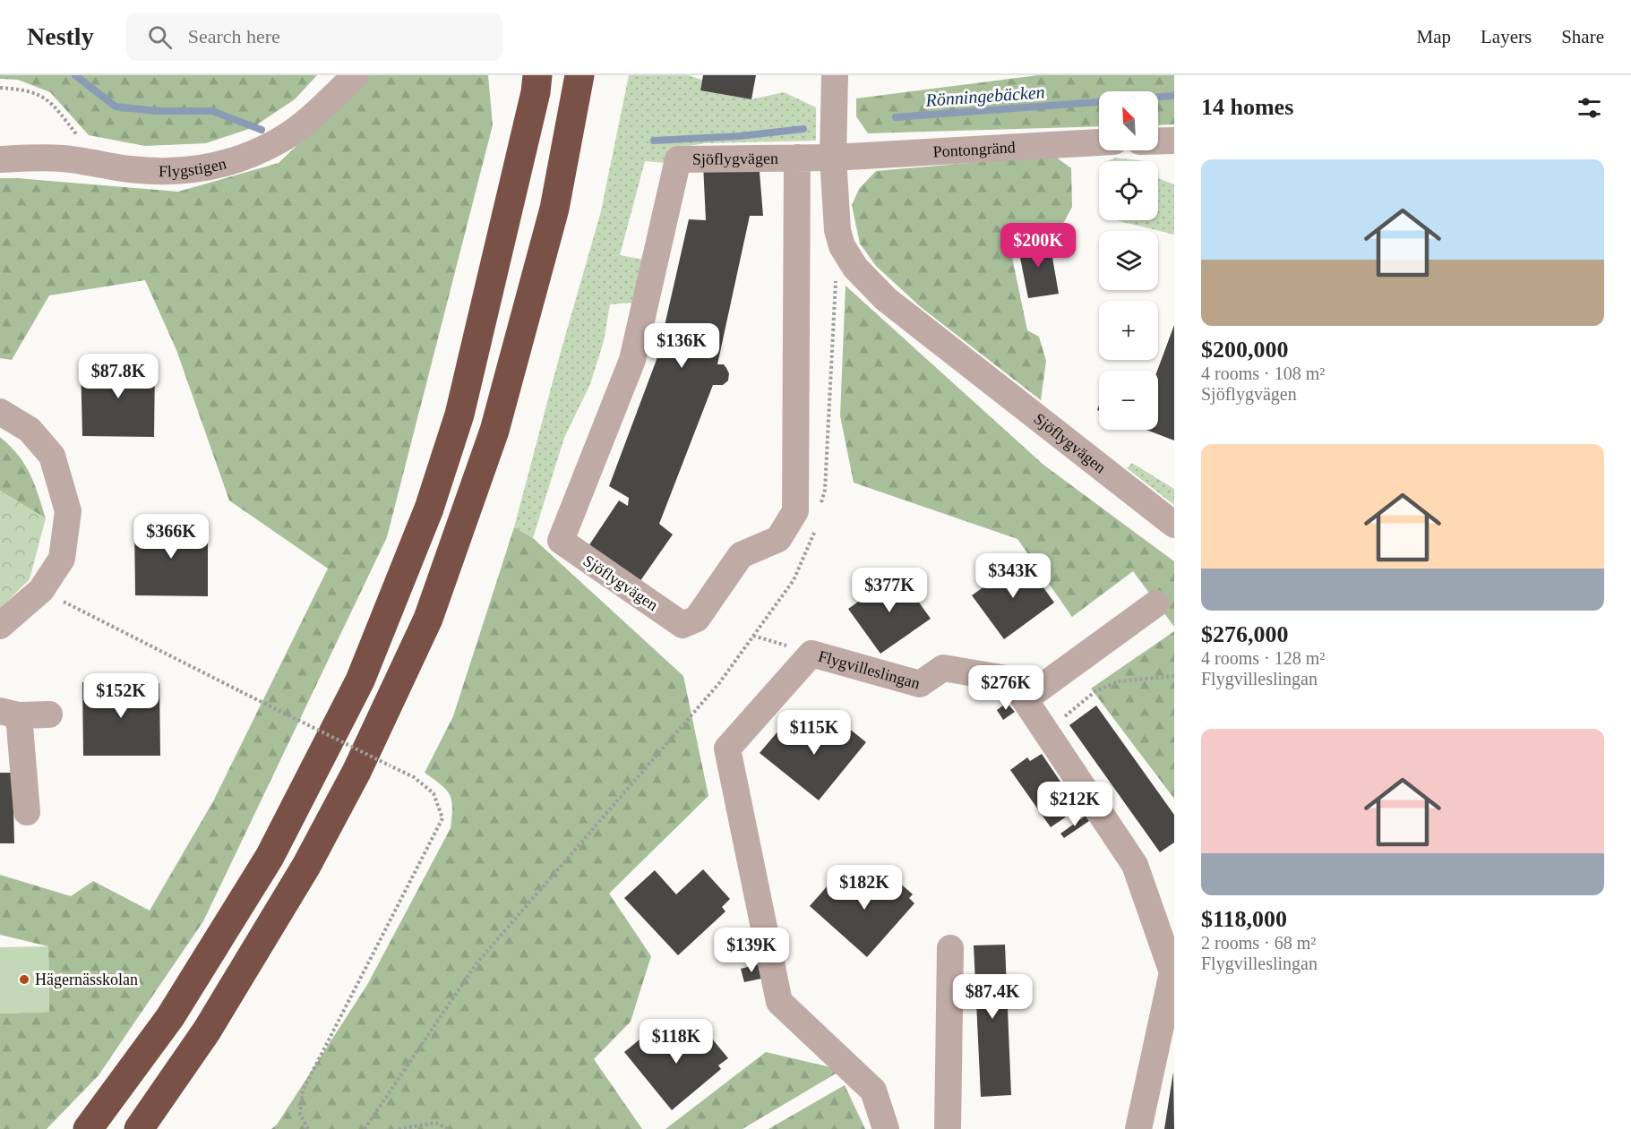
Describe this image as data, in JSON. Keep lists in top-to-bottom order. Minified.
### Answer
{"streets":{"street":["Pontongränd","Sjöflygvägen","Flygstigen","Flygvilleslingan"]},"crossings":[["Pontongränd","Sjöflygvägen"]],"water":["Rönningebäcken"],"places":["Hägernässkolan"],"north":"top left","page":{"header":"Nestly","search":"Search here","nav":["Map","Layers","Share"],"heading":"14 homes","map_buttons":["+","−"],"list":[{"name":"$200,000","note":"4 rooms · 108 m² · Sjöflygvägen"},{"name":"$276,000","note":"4 rooms · 128 m² · Flygvilleslingan"},{"name":"$118,000","note":"2 rooms · 68 m² · Flygvilleslingan"}],"price":["$200K","$136K","$87.8K","$366K","$343K","$377K","$276K","$152K","$115K","$212K","$182K","$139K","$87.4K","$118K"]}}
